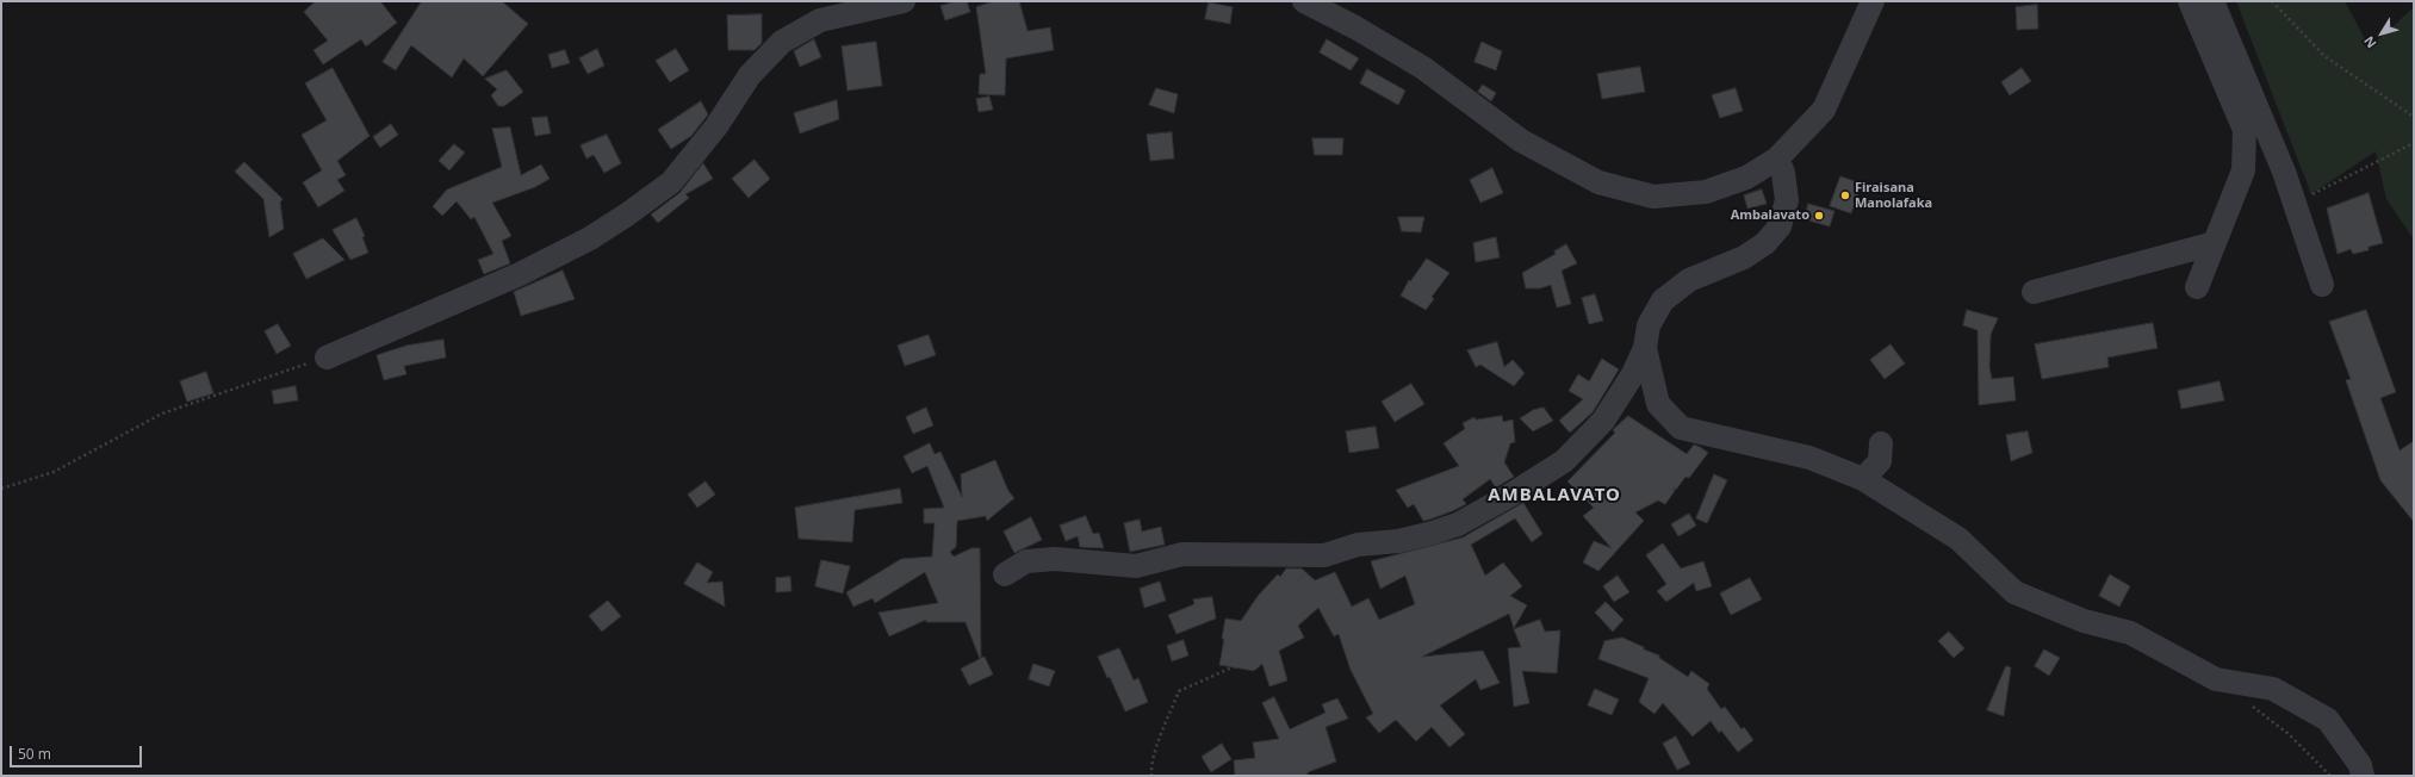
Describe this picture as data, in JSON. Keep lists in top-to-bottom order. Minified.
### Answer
{"districts":["AMBALAVATO"],"places":["Firaisana Manolafaka","Ambalavato"],"scale_bar":"50 m","north":"bottom left"}
